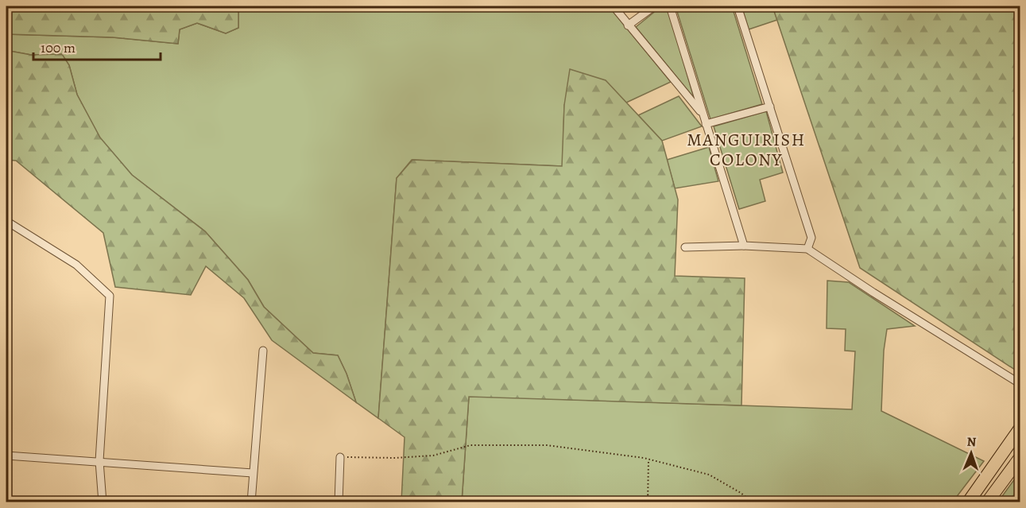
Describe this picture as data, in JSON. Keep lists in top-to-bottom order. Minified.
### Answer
{"districts":["MANGUIRISH COLONY"],"scale_bar":"100 m","north":"top"}
